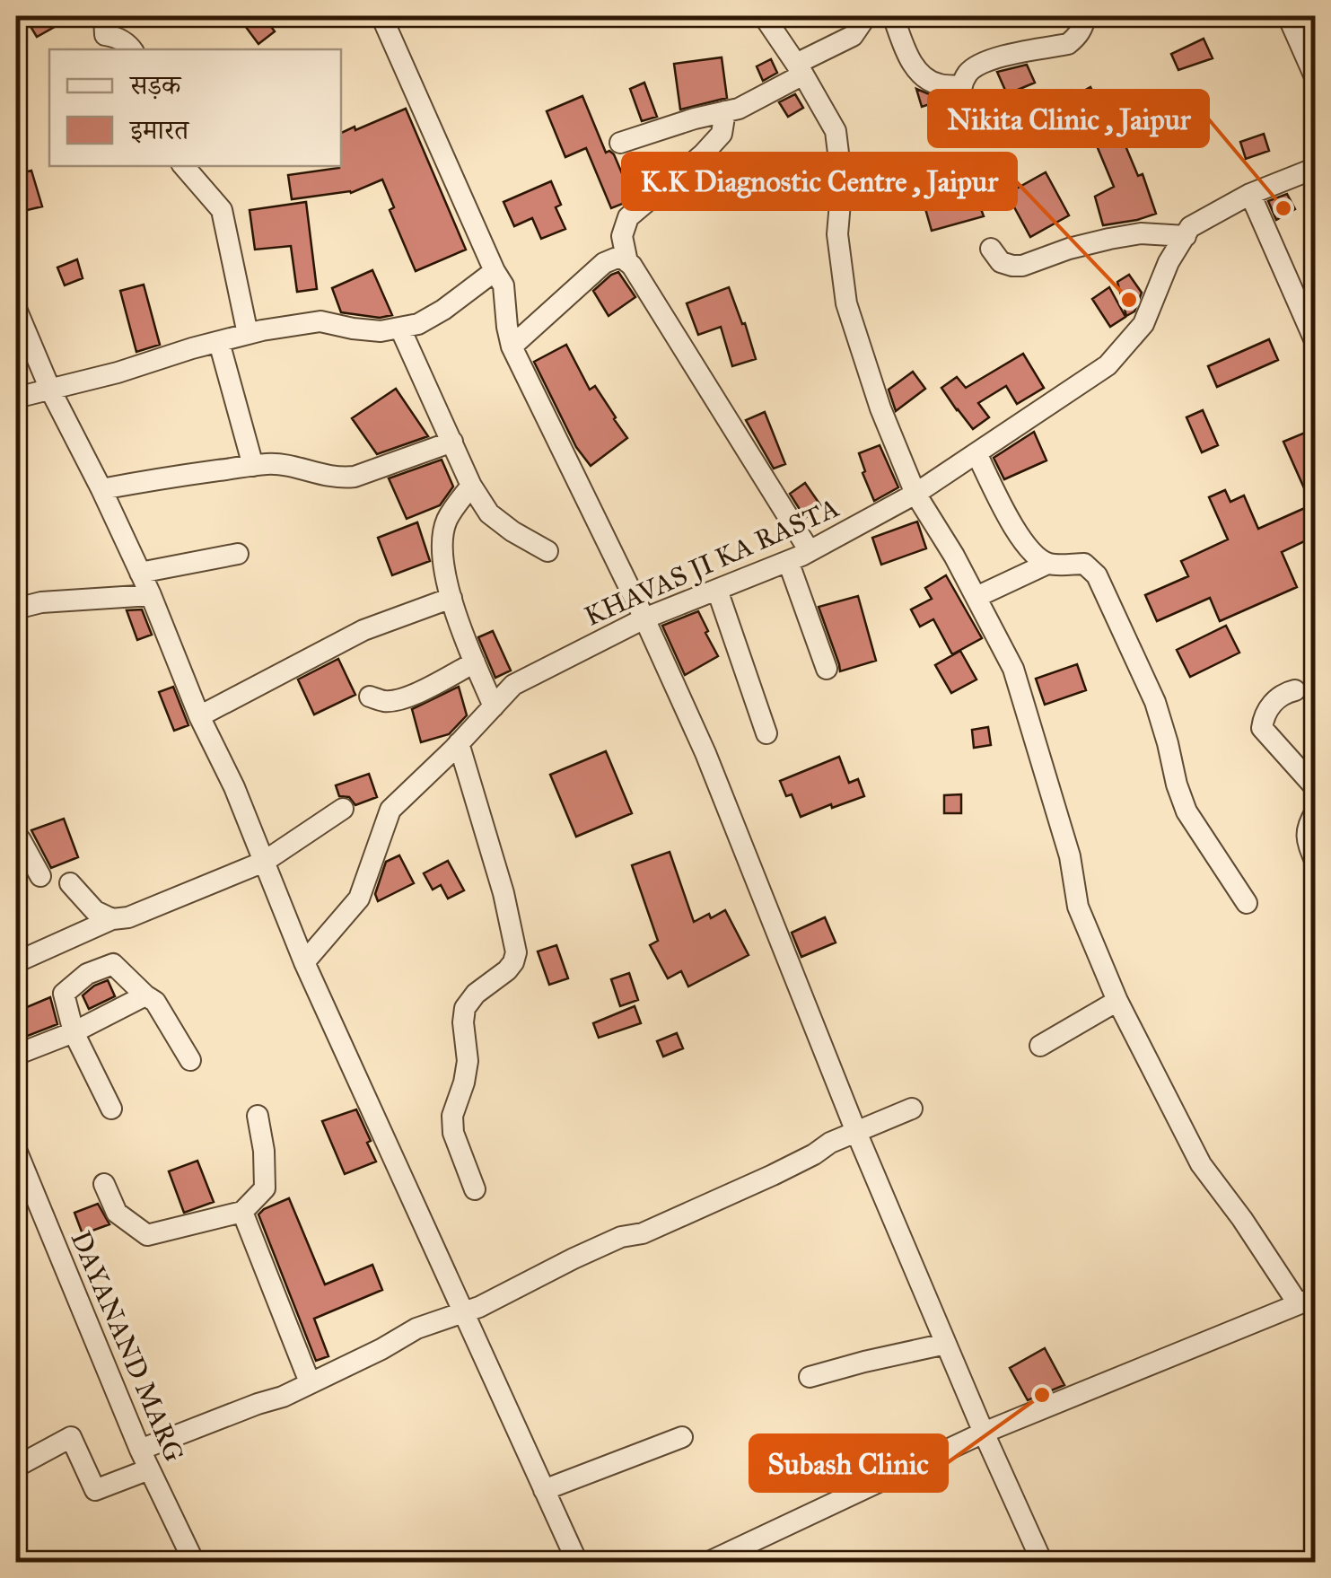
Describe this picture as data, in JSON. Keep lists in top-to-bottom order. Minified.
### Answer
{"streets":{"street":["KHAVAS JI KA RASTA","DAYANAND MARG"]},"places":["Nikita Clinic , Jaipur","K.K Diagnostic Centre , Jaipur","Subash Clinic"],"legend":["सड़क","इमारत"]}
